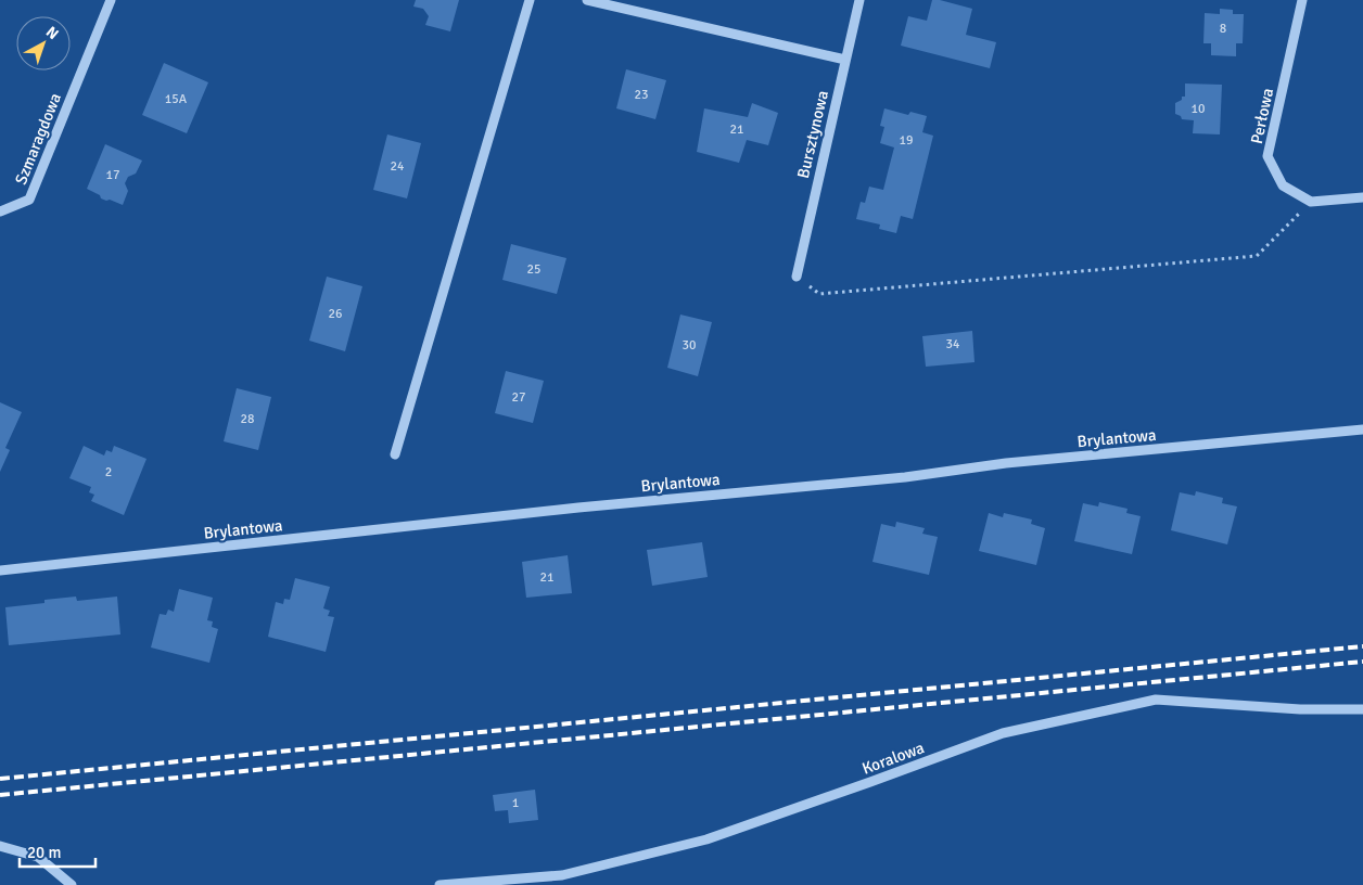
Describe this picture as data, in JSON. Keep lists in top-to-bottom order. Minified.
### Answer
{"streets":{"street":["Perłowa","Bursztynowa","Szmaragdowa","Brylantowa","Koralowa"]},"house_numbers":["8","23","15A","10","21","19","24","17","25","26","34","30","27","28","2","21","1"],"scale_bar":"20 m","north":"top right"}
